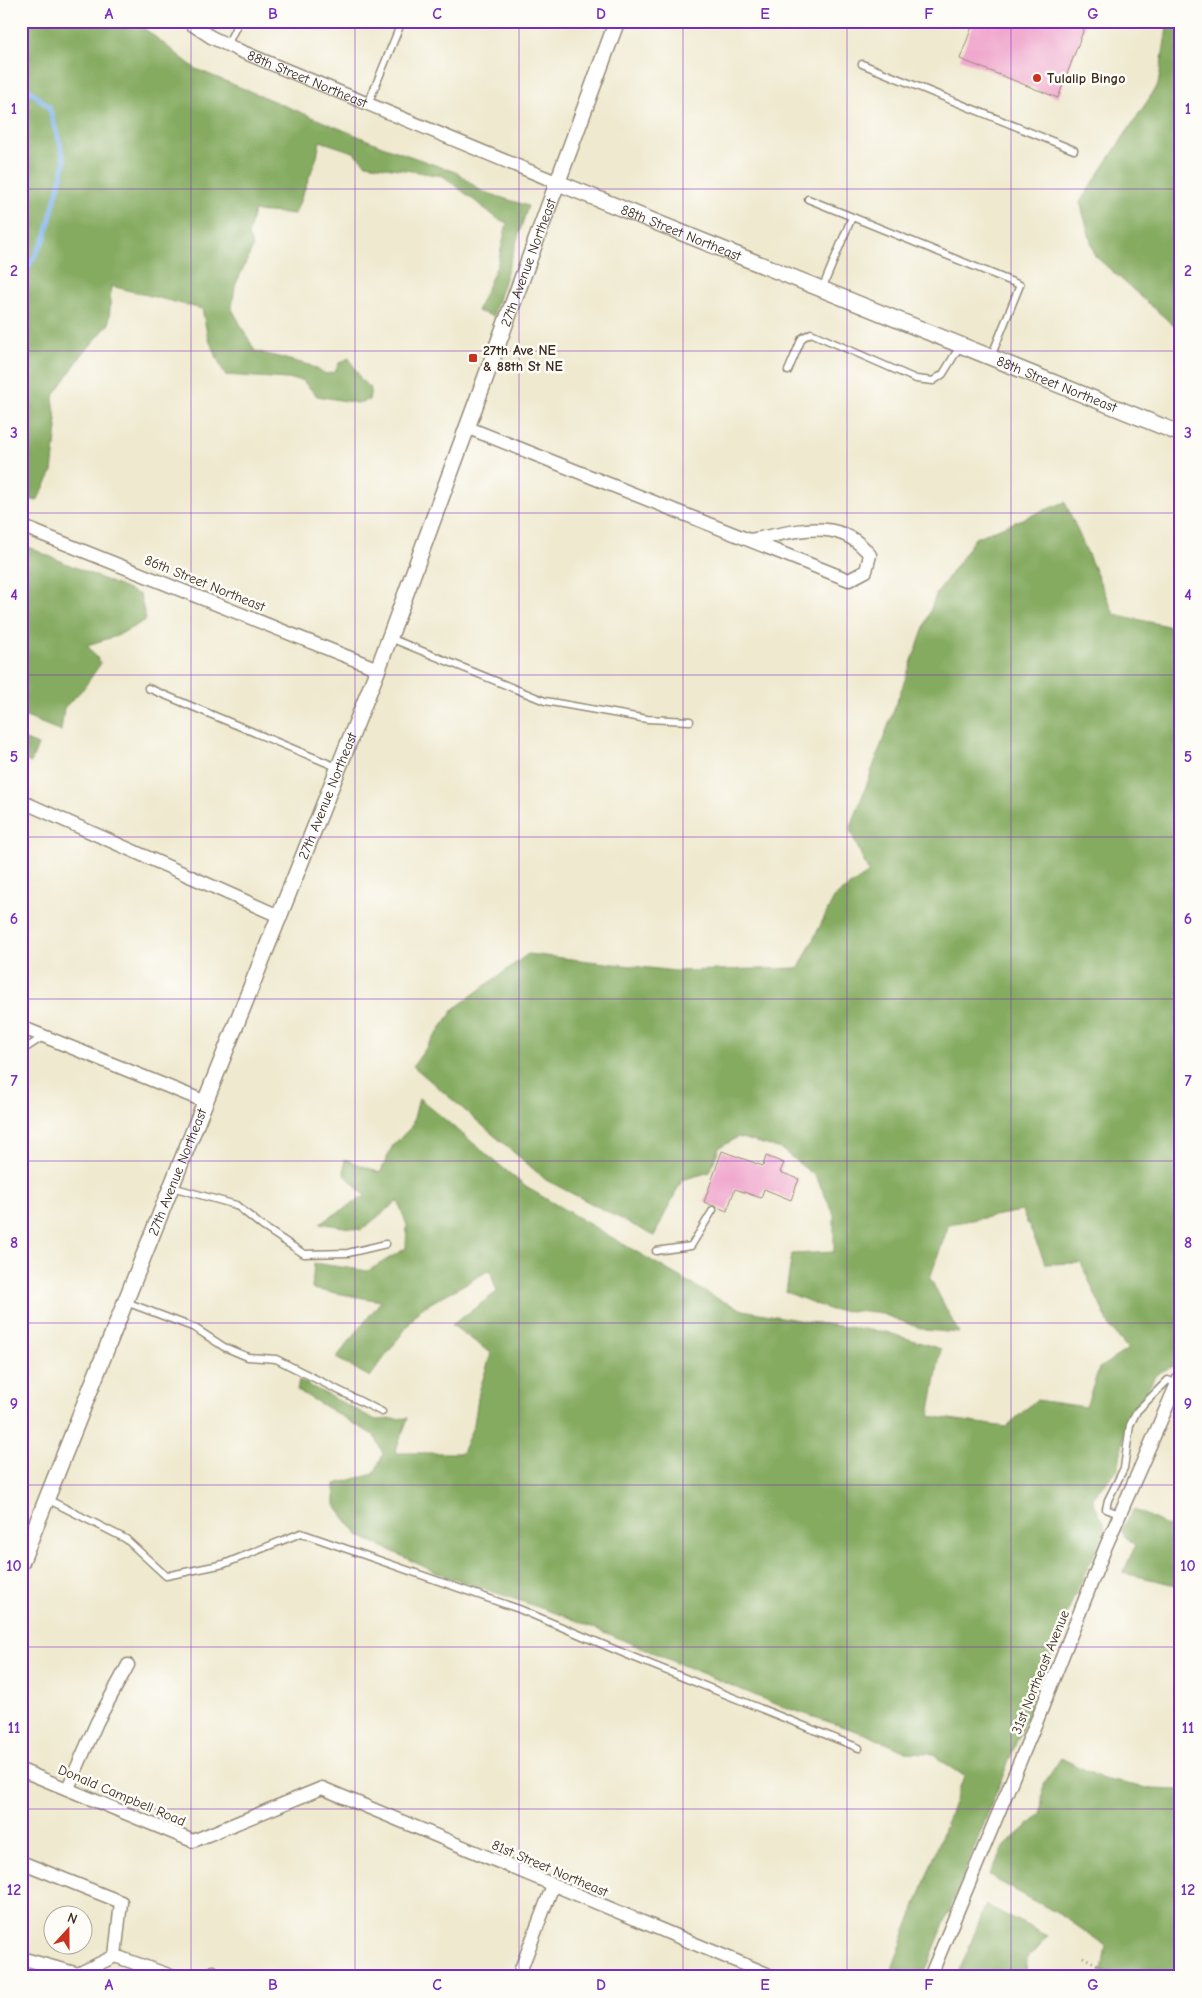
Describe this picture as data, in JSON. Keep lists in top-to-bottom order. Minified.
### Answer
{"streets":{"street":["88th Street Northeast","27th Avenue Northeast","86th Street Northeast","31st Northeast Avenue","Donald Campbell Road","81st Street Northeast"]},"crossings":[["88th Street Northeast","27th Avenue Northeast"],["27th Avenue Northeast","86th Street Northeast"],["Donald Campbell Road","81st Street Northeast"]],"places":{"other":["Tulalip Bingo"],"transit":["27th Ave NE & 88th St NE"]},"north":"top","grid":{"columns":["A","B","C","D","E","F","G"],"rows":["1","2","3","4","5","6","7","8","9","10","11","12"]}}
